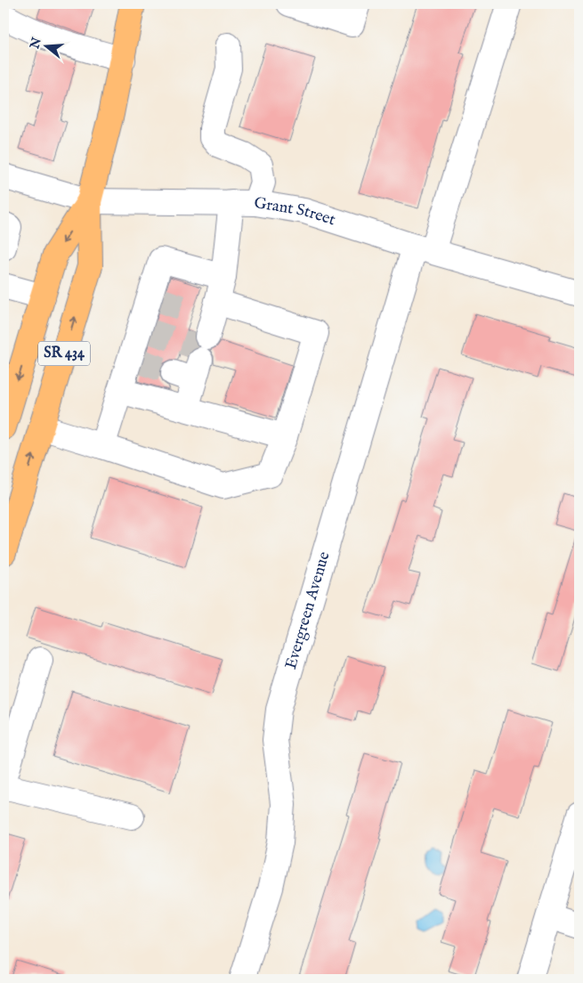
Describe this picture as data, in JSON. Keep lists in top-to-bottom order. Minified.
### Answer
{"streets":{"main road":["SR 434"],"street":["Grant Street","Evergreen Avenue"]},"crossings":[["Grant Street","SR 434"],["Grant Street","Evergreen Avenue"]],"north":"left"}
